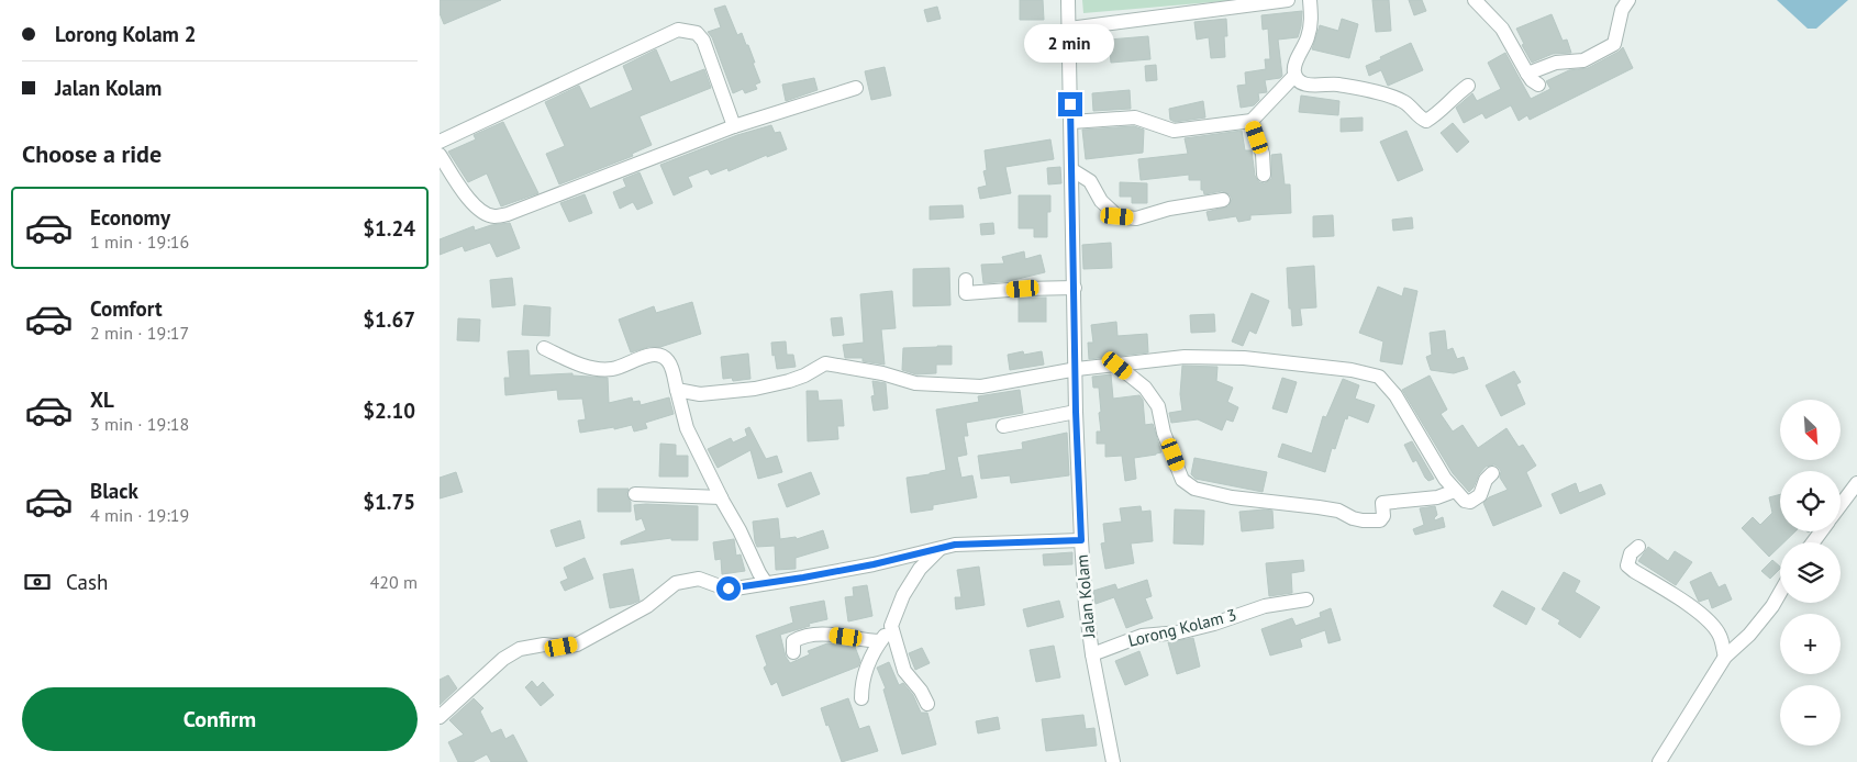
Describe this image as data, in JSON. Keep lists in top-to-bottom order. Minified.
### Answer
{"streets":{"street":["Jalan Kolam","Lorong Kolam 3"]},"crossings":[["Jalan Kolam","Lorong Kolam 3"]],"north":"bottom right","page":{"banner":["Lorong Kolam 2","Jalan Kolam"],"bubble":"2 min","heading":"Choose a ride","list":[{"name":"Economy","note":"1 min · 19:16","value":"$1.24"},{"name":"Comfort","note":"2 min · 19:17","value":"$1.67"},{"name":"XL","note":"3 min · 19:18","value":"$2.10"},{"name":"Black","note":"4 min · 19:19","value":"$1.75"}],"map_buttons":["+","−"],"pay":["Cash","420 m"],"buttons":"Confirm"}}
